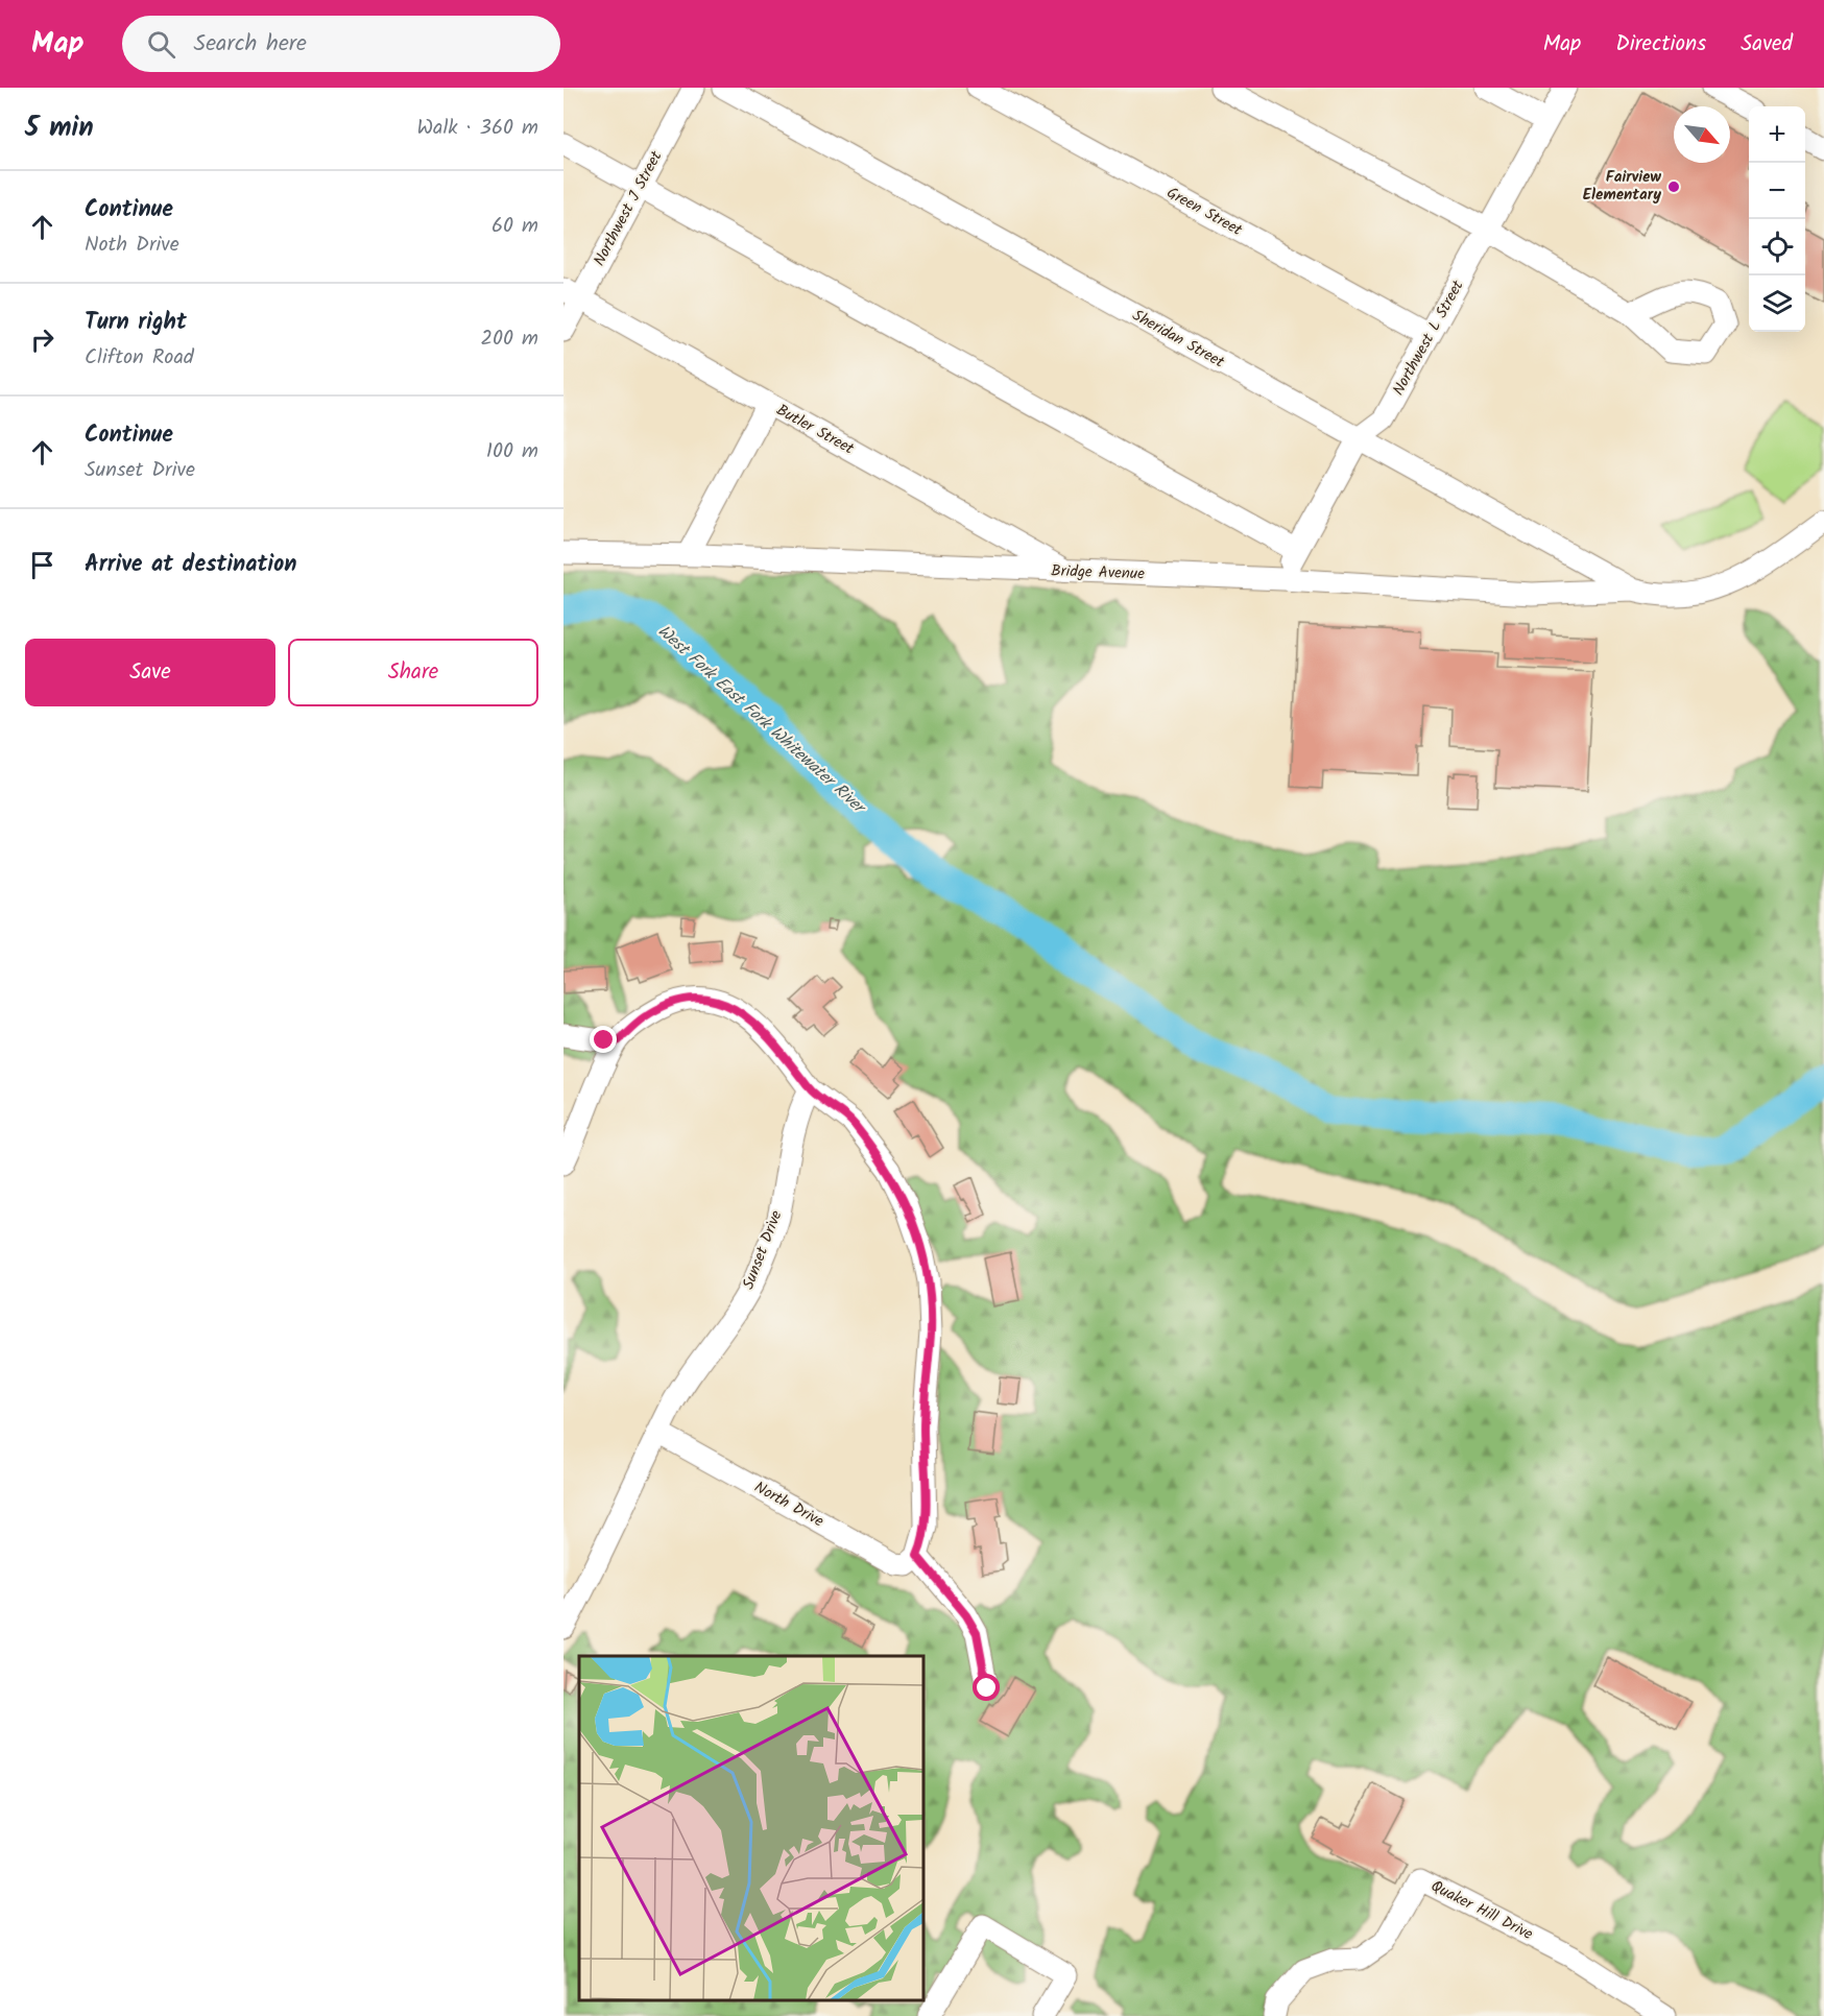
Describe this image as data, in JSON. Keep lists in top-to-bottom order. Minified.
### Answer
{"streets":{"street":["Northwest J Street","Green Street","Northwest L Street","Sheridan Street","Butler Street","Bridge Avenue","Sunset Drive","North Drive","Quaker Hill Drive"]},"crossings":[["Northwest J Street","Butler Street"],["Green Street","Northwest L Street"],["Northwest L Street","Sheridan Street"],["Northwest L Street","Bridge Avenue"],["Sheridan Street","Bridge Avenue"],["Butler Street","Bridge Avenue"],["Sunset Drive","North Drive"]],"water":["West Fork East Fork Whitewater River"],"places":["Fairview Elementary"],"north":"bottom right","page":{"header":"Map","search":"Search here","nav":["Map","Directions","Saved"],"heading":["5 min","Walk · 360 m"],"map_buttons":["+","−"],"list":[["Continue","Noth Drive","60 m"],["Turn right","Clifton Road","200 m"],["Continue","Sunset Drive","100 m"],"Arrive at destination"],"buttons":["Save","Share"]}}
